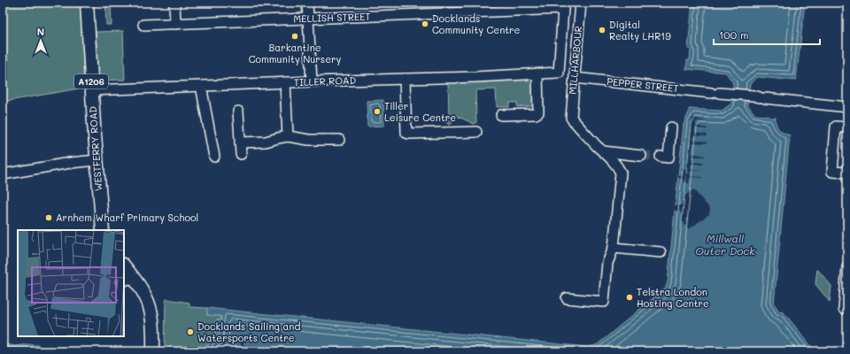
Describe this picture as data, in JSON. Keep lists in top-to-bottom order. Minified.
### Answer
{"streets":{"main road":["A1206","WESTFERRY ROAD"],"street":["MELLISH STREET","MILLHARBOUR","TILLER ROAD","PEPPER STREET"]},"crossings":[["MELLISH STREET","TILLER ROAD"],["MILLHARBOUR","PEPPER STREET"],["TILLER ROAD","WESTFERRY ROAD"]],"water":["Millwall Outer Dock"],"places":["Docklands Community Centre","Digital Realty LHR19","Barkantine Community Nursery","Tiller Leisure Centre","Arnhem Wharf Primary School","Telstra London Hosting Centre","Docklands Sailing and Watersports Centre"],"scale_bar":"100 m","north":"top"}
